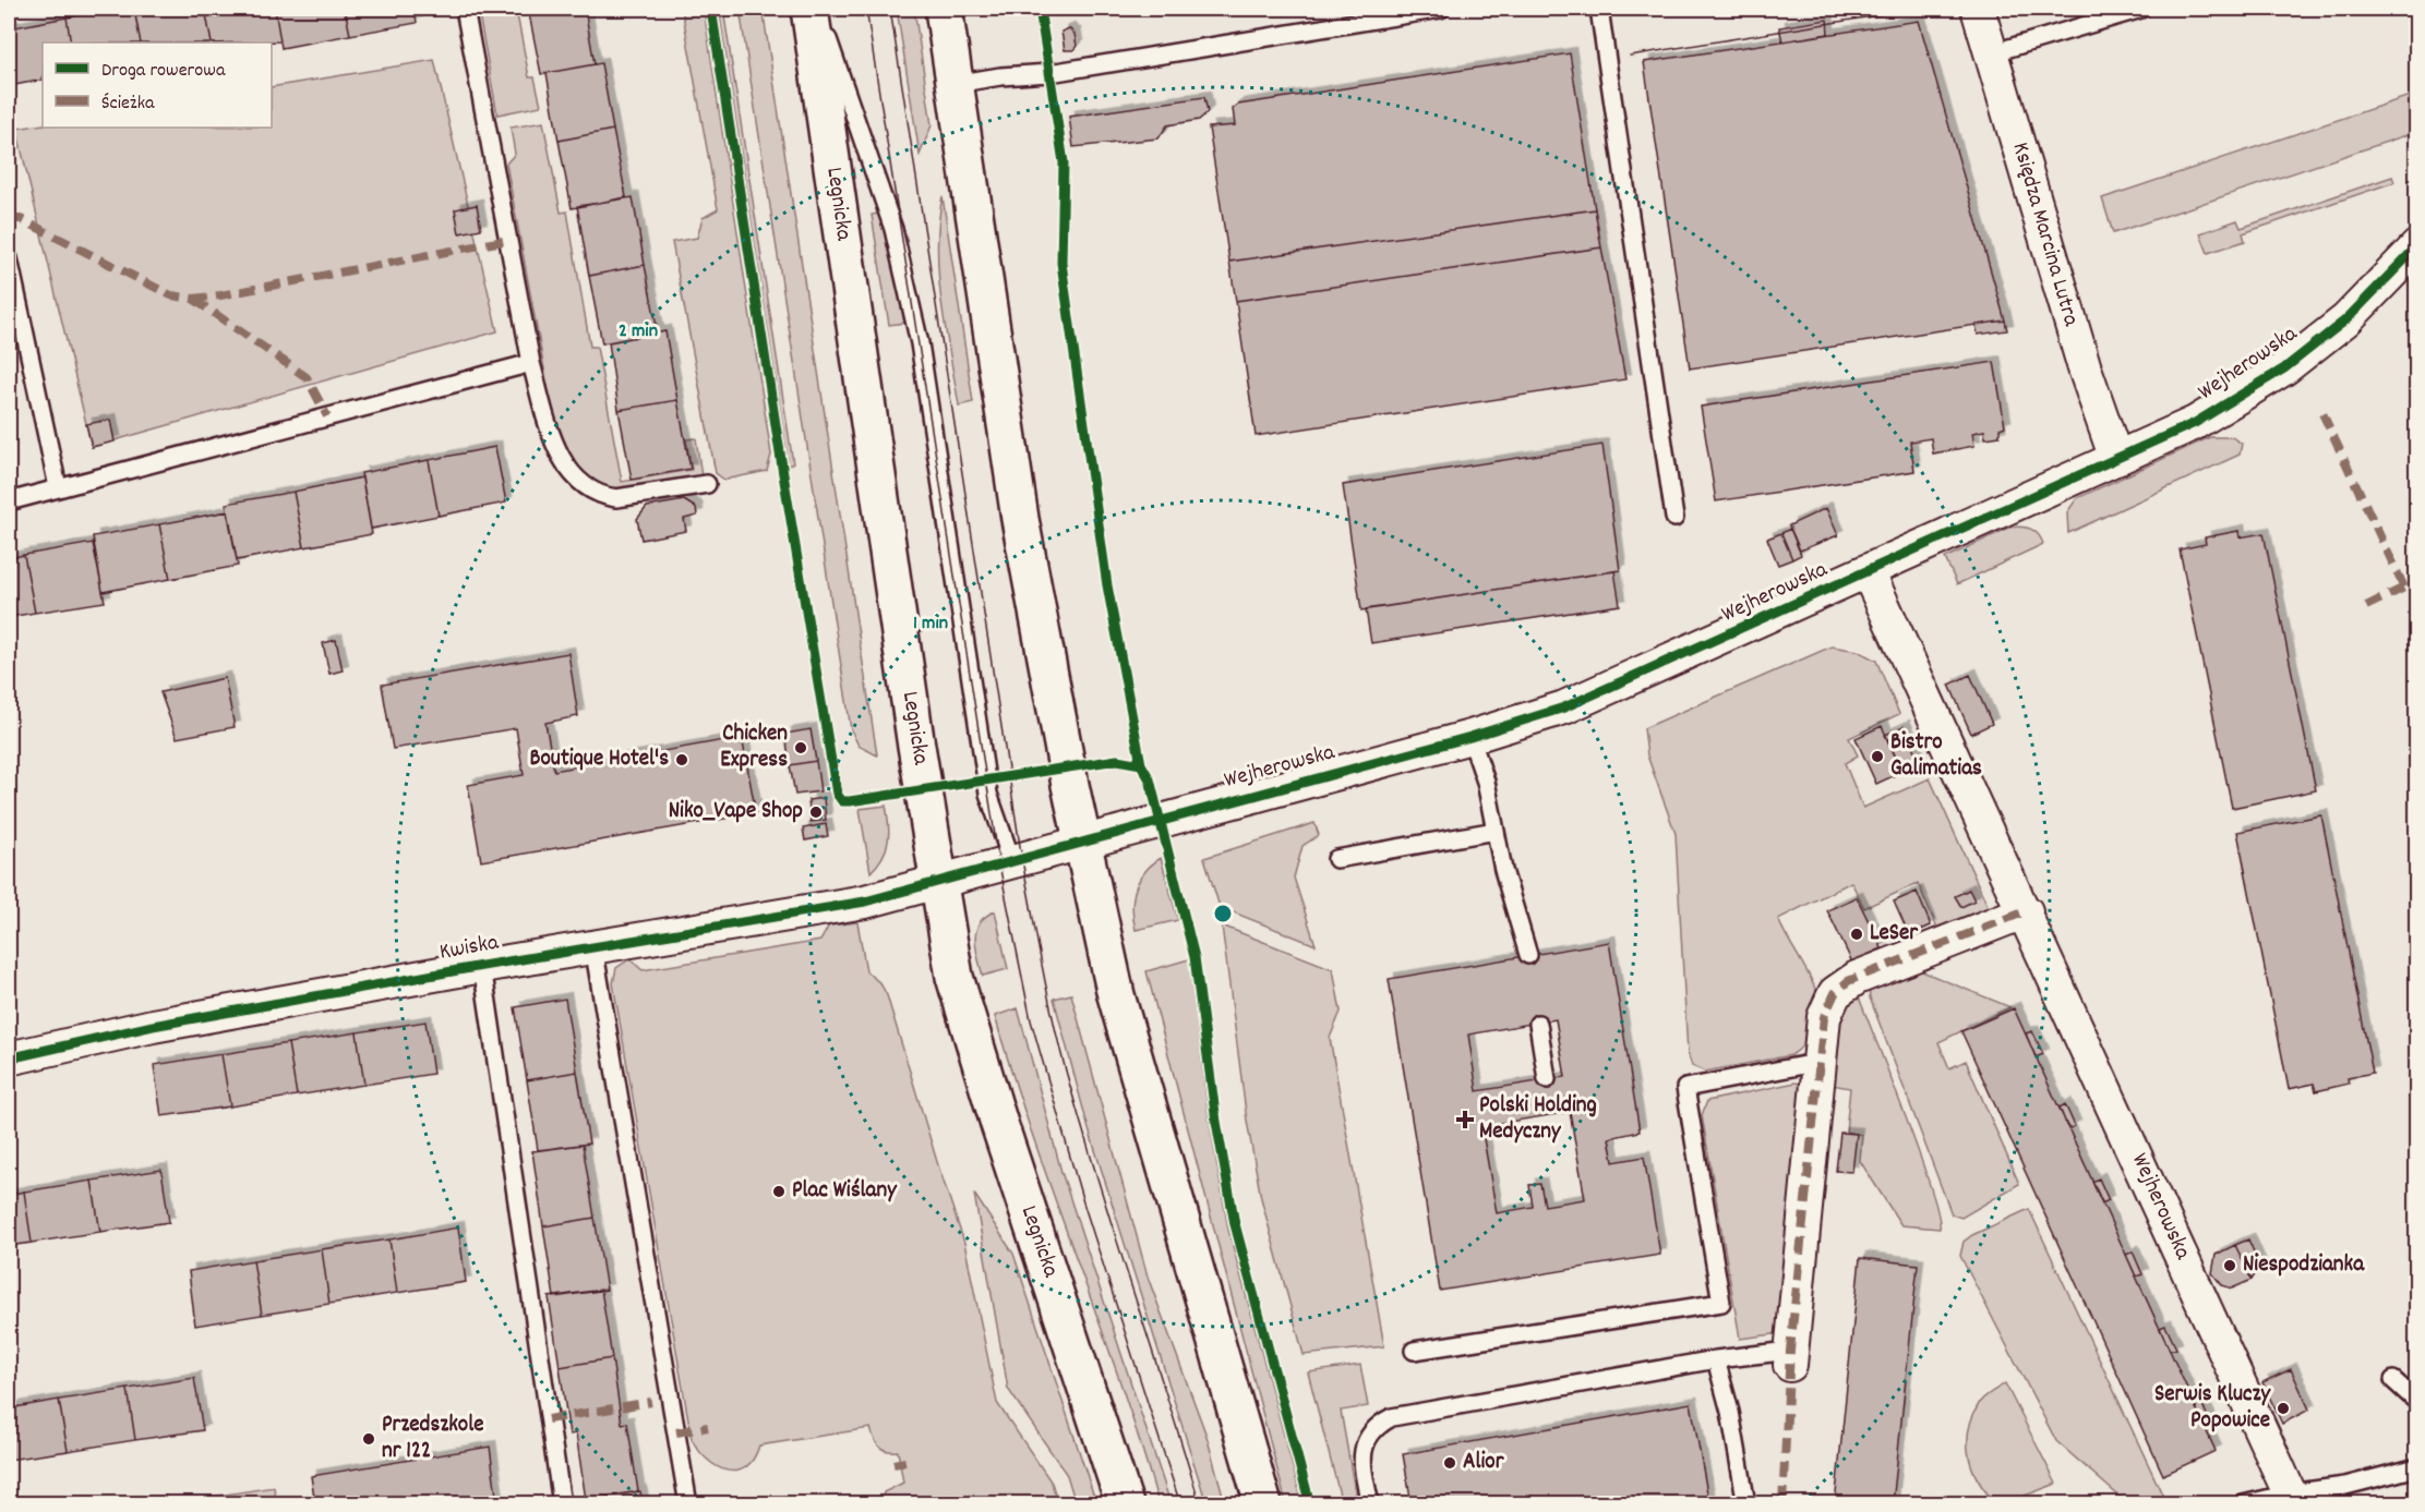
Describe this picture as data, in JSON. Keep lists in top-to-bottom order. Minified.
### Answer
{"streets":{"main road":["Legnicka"],"street":["Księdza Marcina Lutra","Wejherowska","Kwiska"]},"crossings":[["Legnicka","Kwiska"],["Księdza Marcina Lutra","Wejherowska"],["Wejherowska","Kwiska"]],"places":{"other":["Chicken Express","Bistro Galimatias","Boutique Hotel's","Niko_Vape Shop","LeSer","Plac Wiślany","Niespodzianka","Serwis Kluczy Popowice","Przedszkole nr 122","Alior"],"health":["Polski Holding Medyczny"]},"legend":["Droga rowerowa","Ścieżka"],"rings":["2 min","1 min"]}
